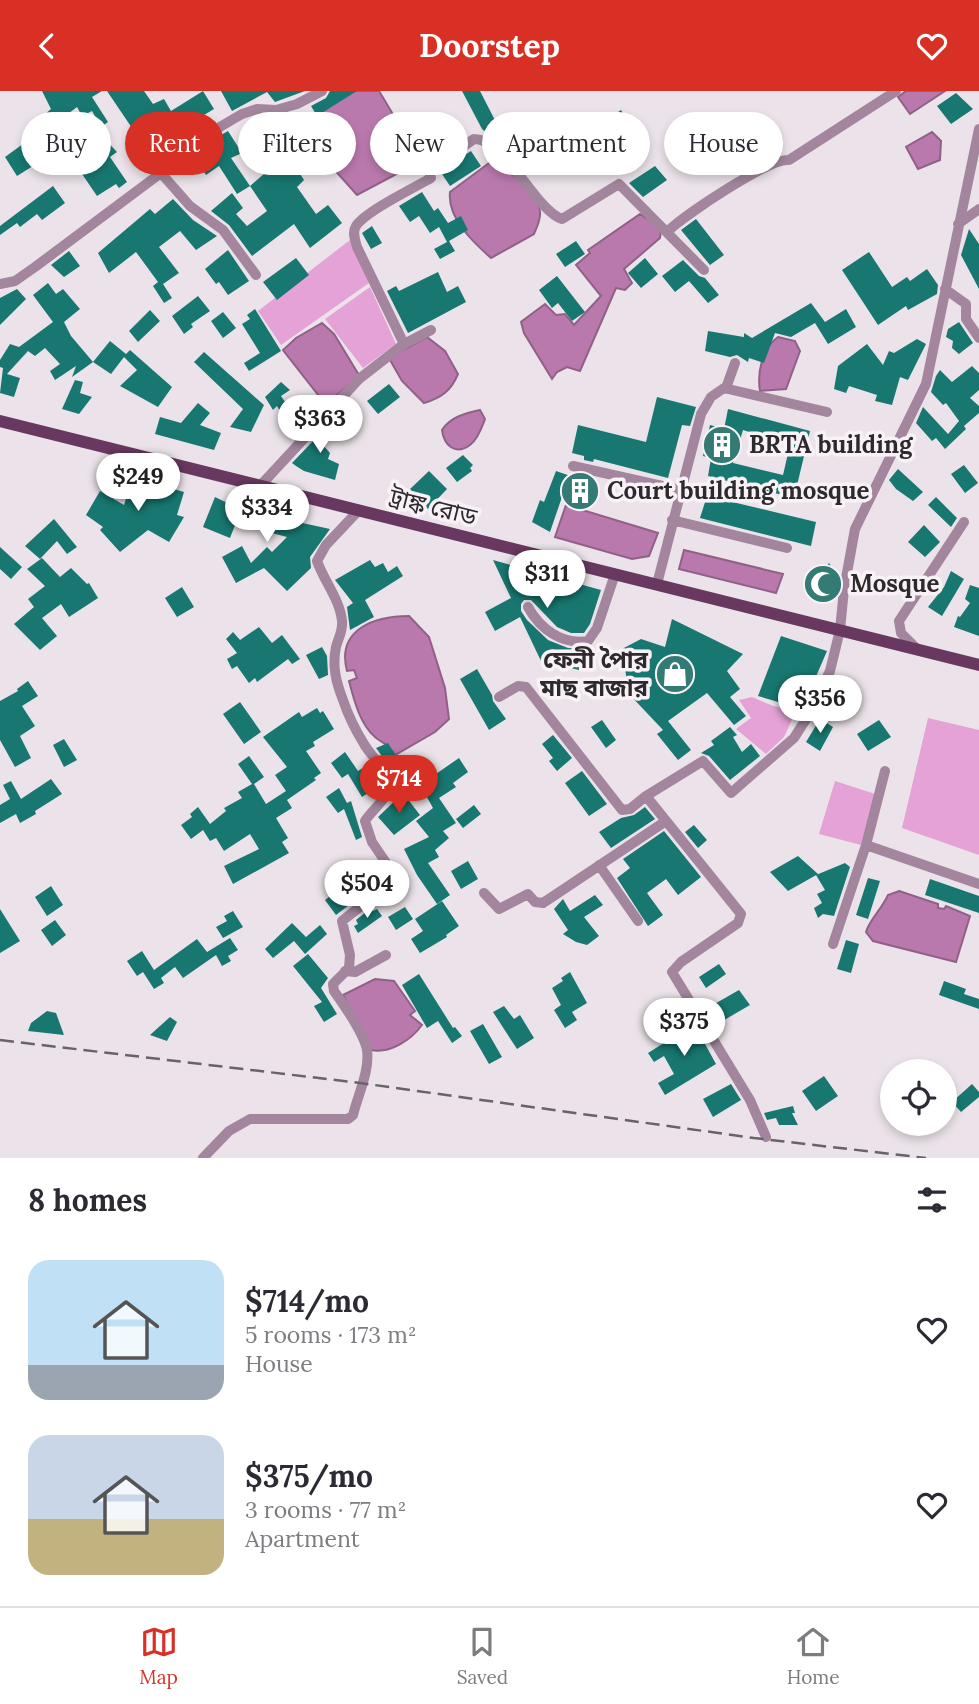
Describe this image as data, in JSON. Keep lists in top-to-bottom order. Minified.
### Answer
{"streets":{"main road":["ট্রাঙ্ক রোড"]},"places":{"building":["BRTA building","Court building mosque"],"mosque":["Mosque"],"shop":["ফেনী পৈার মাছ বাজার"]},"page":{"header":"Doorstep","chip":["Buy","Rent","Filters","New","Apartment","House"],"price":["$363","$249","$334","$311","$356","$714","$504","$375"],"heading":"8 homes","list":[{"name":"$714/mo","note":"5 rooms · 173 m² · House"},{"name":"$375/mo","note":"3 rooms · 77 m² · Apartment"}],"tabs":["Map","Saved","Home"]}}
